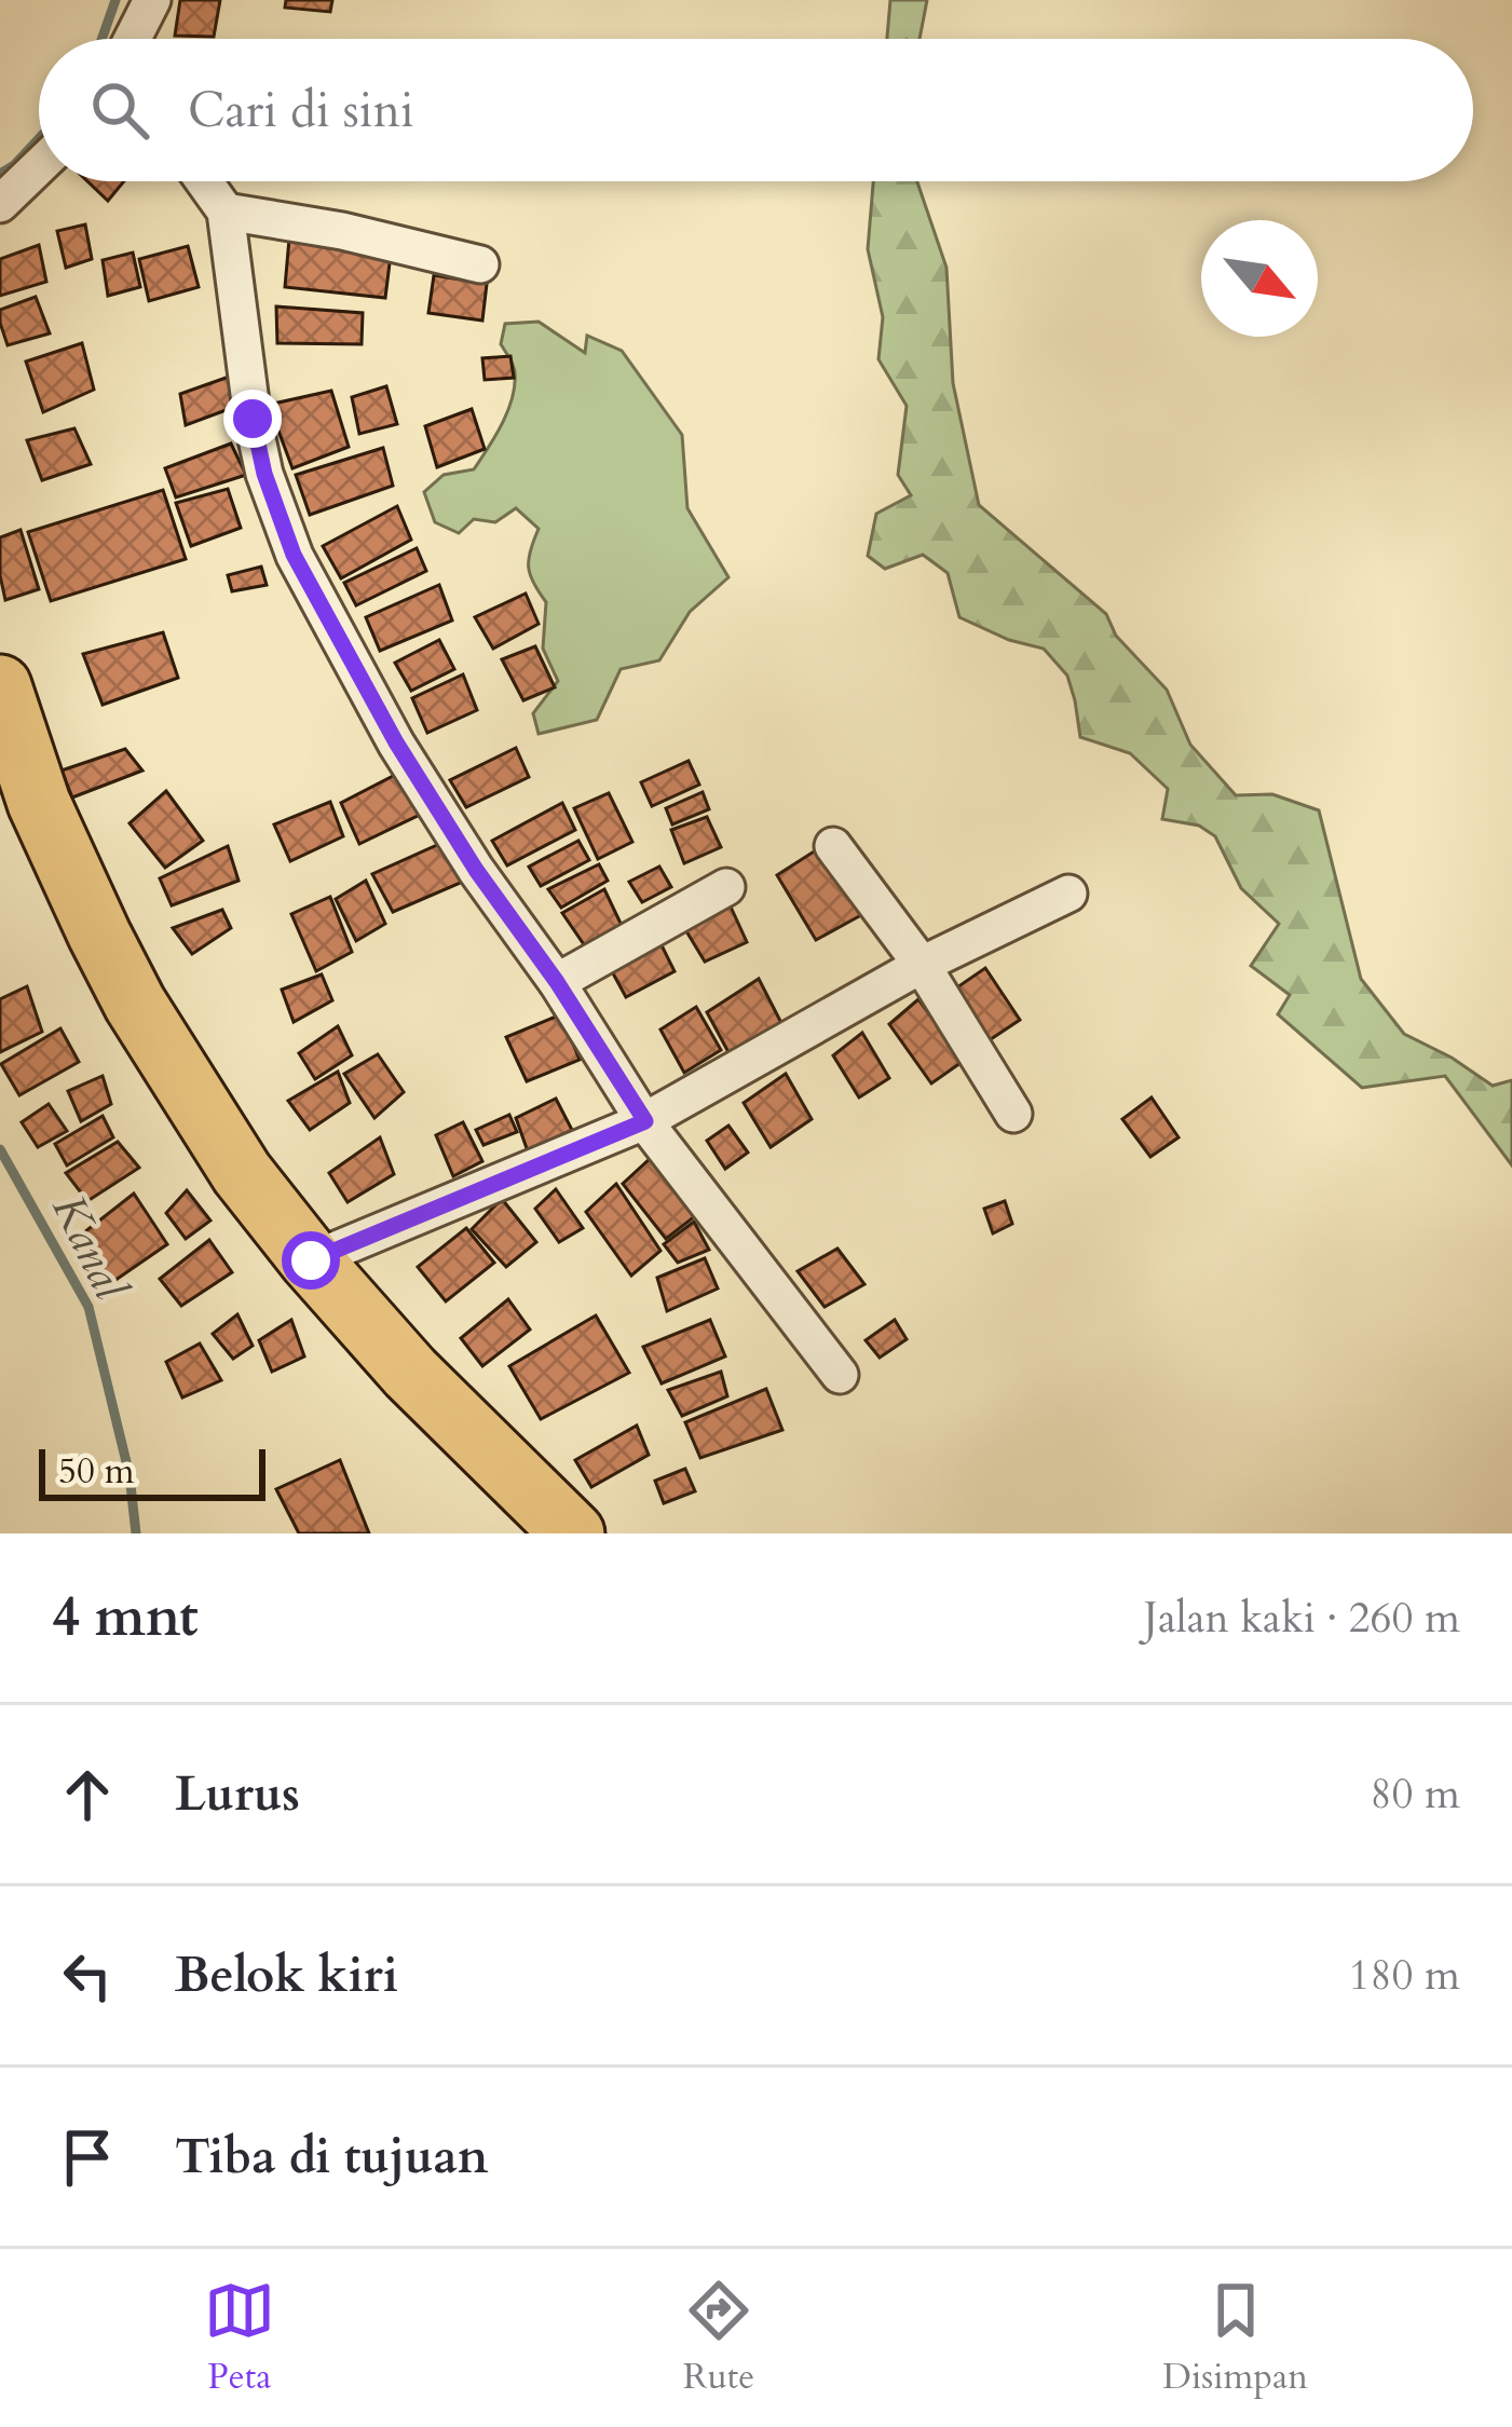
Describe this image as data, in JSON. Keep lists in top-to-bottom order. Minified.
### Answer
{"water":["Kanal"],"scale_bar":"50 m","north":"bottom right","page":{"search":"Cari di sini","scale":"50 m","heading":["4 mnt","Jalan kaki · 260 m"],"list":[["Lurus","80 m"],["Belok kiri","180 m"],"Tiba di tujuan"],"nav":["Peta","Rute","Disimpan"]}}
